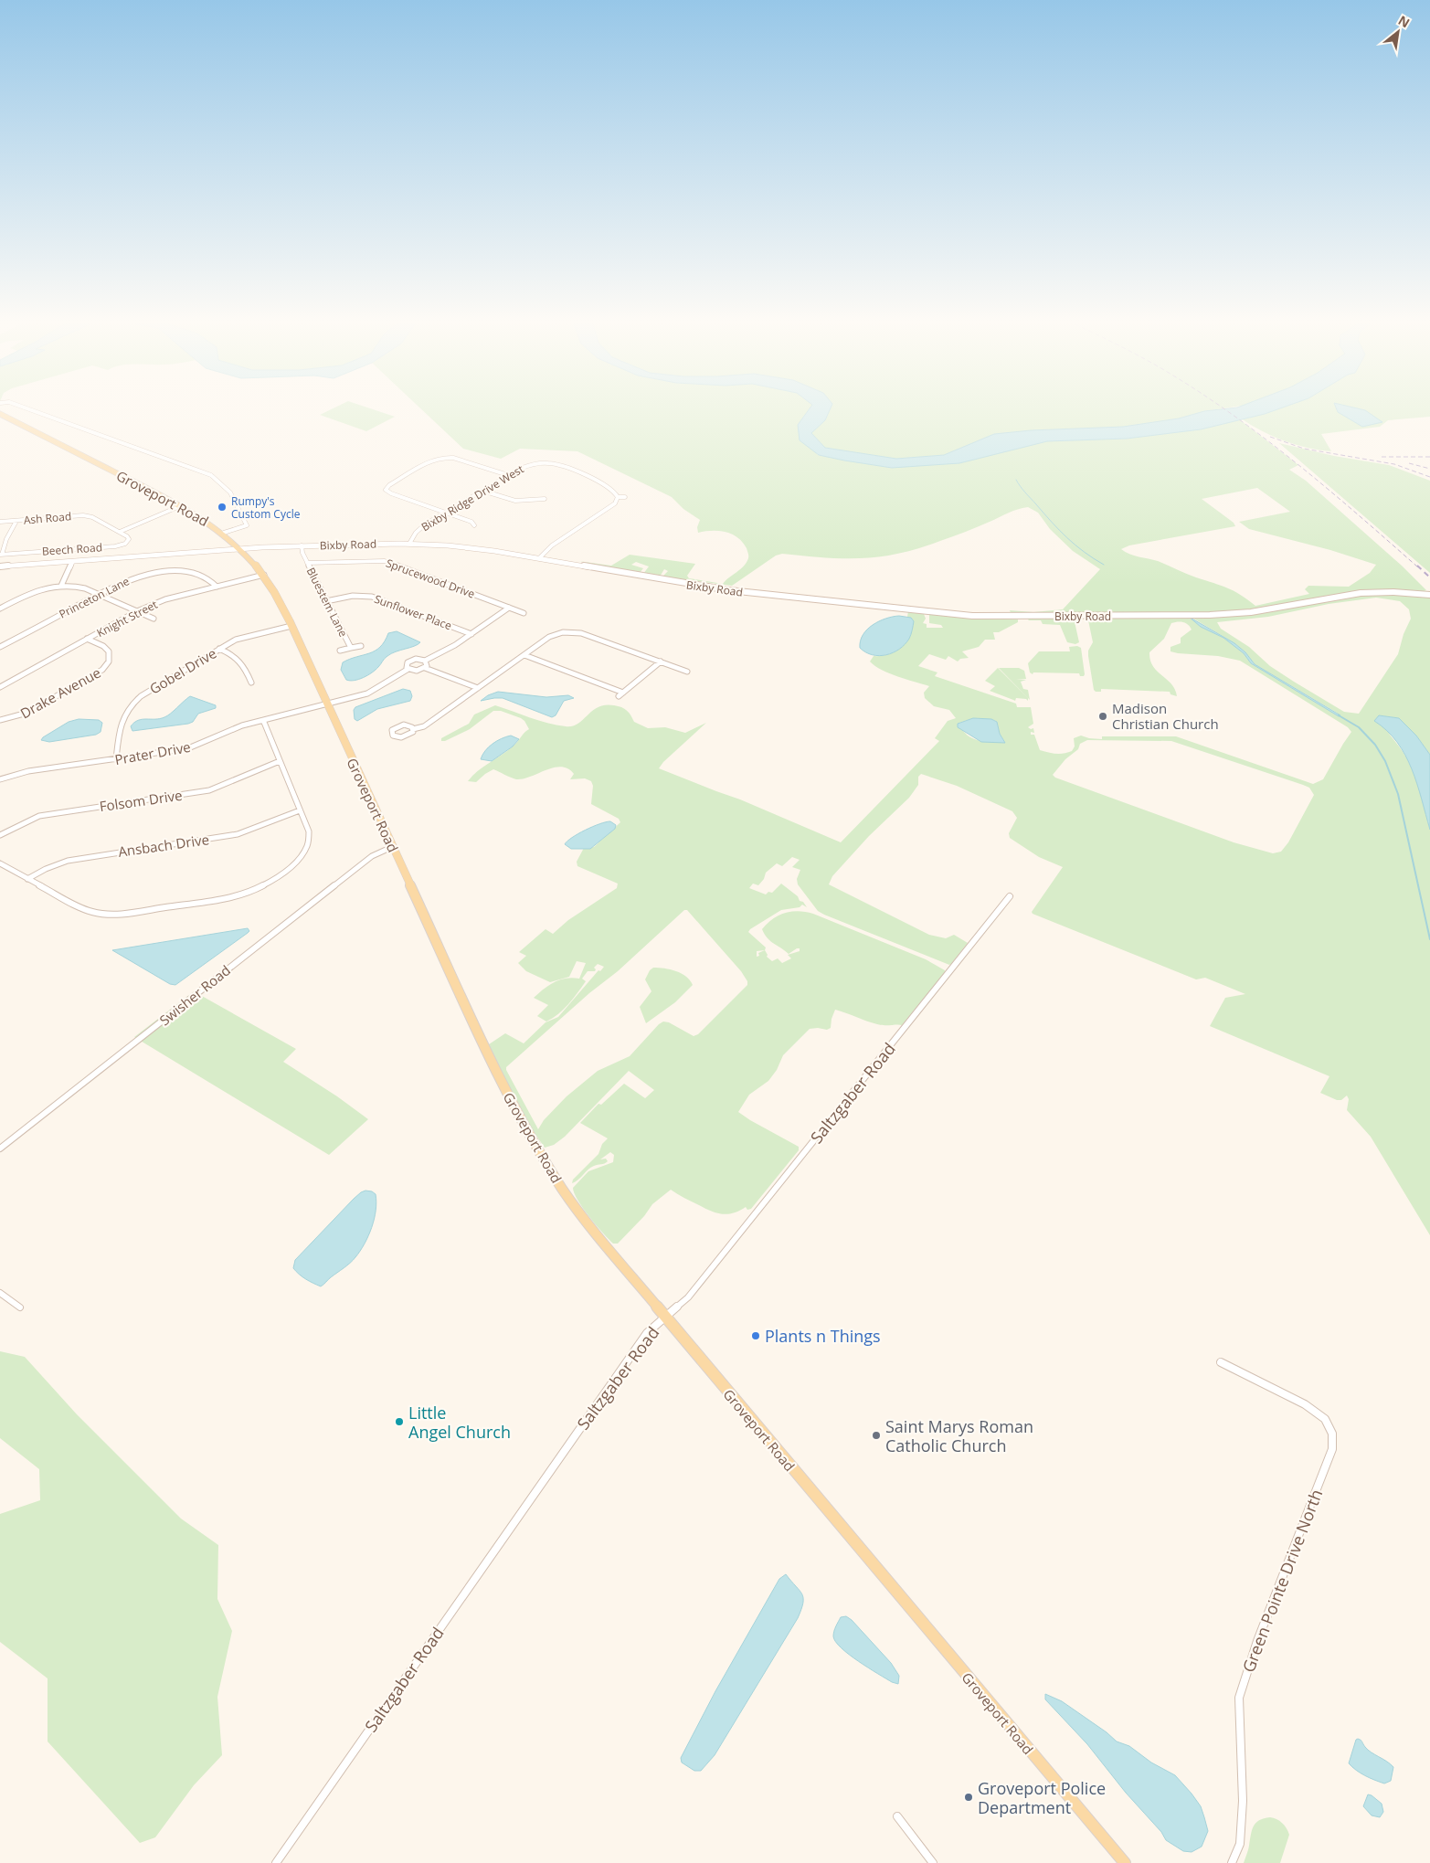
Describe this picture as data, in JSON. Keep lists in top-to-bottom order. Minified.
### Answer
{"streets":{"main road":["Groveport Road"],"street":["Bixby Ridge Drive West","Ash Road","Bixby Road","Beech Road","Sprucewood Drive","Princeton Lane","Bluestem Lane","Sunflower Place","Knight Street","Gobel Drive","Drake Avenue","Prater Drive","Folsom Drive","Ansbach Drive","Swisher Road","Saltzgaber Road","Green Pointe Drive North"]},"crossings":[["Groveport Road","Bixby Road"],["Groveport Road","Knight Street"],["Groveport Road","Gobel Drive"],["Groveport Road","Prater Drive"],["Groveport Road","Swisher Road"],["Groveport Road","Saltzgaber Road"],["Bixby Ridge Drive West","Bixby Road"],["Ash Road","Beech Road"],["Bixby Road","Bluestem Lane"],["Sprucewood Drive","Bluestem Lane"],["Princeton Lane","Knight Street"],["Bluestem Lane","Sunflower Place"],["Knight Street","Drake Avenue"],["Gobel Drive","Prater Drive"]],"places":["Rumpy's Custom Cycle","Madison Christian Church","Plants n Things","Little Angel Church","Saint Marys Roman Catholic Church","Groveport Police Department"],"north":"top right"}
